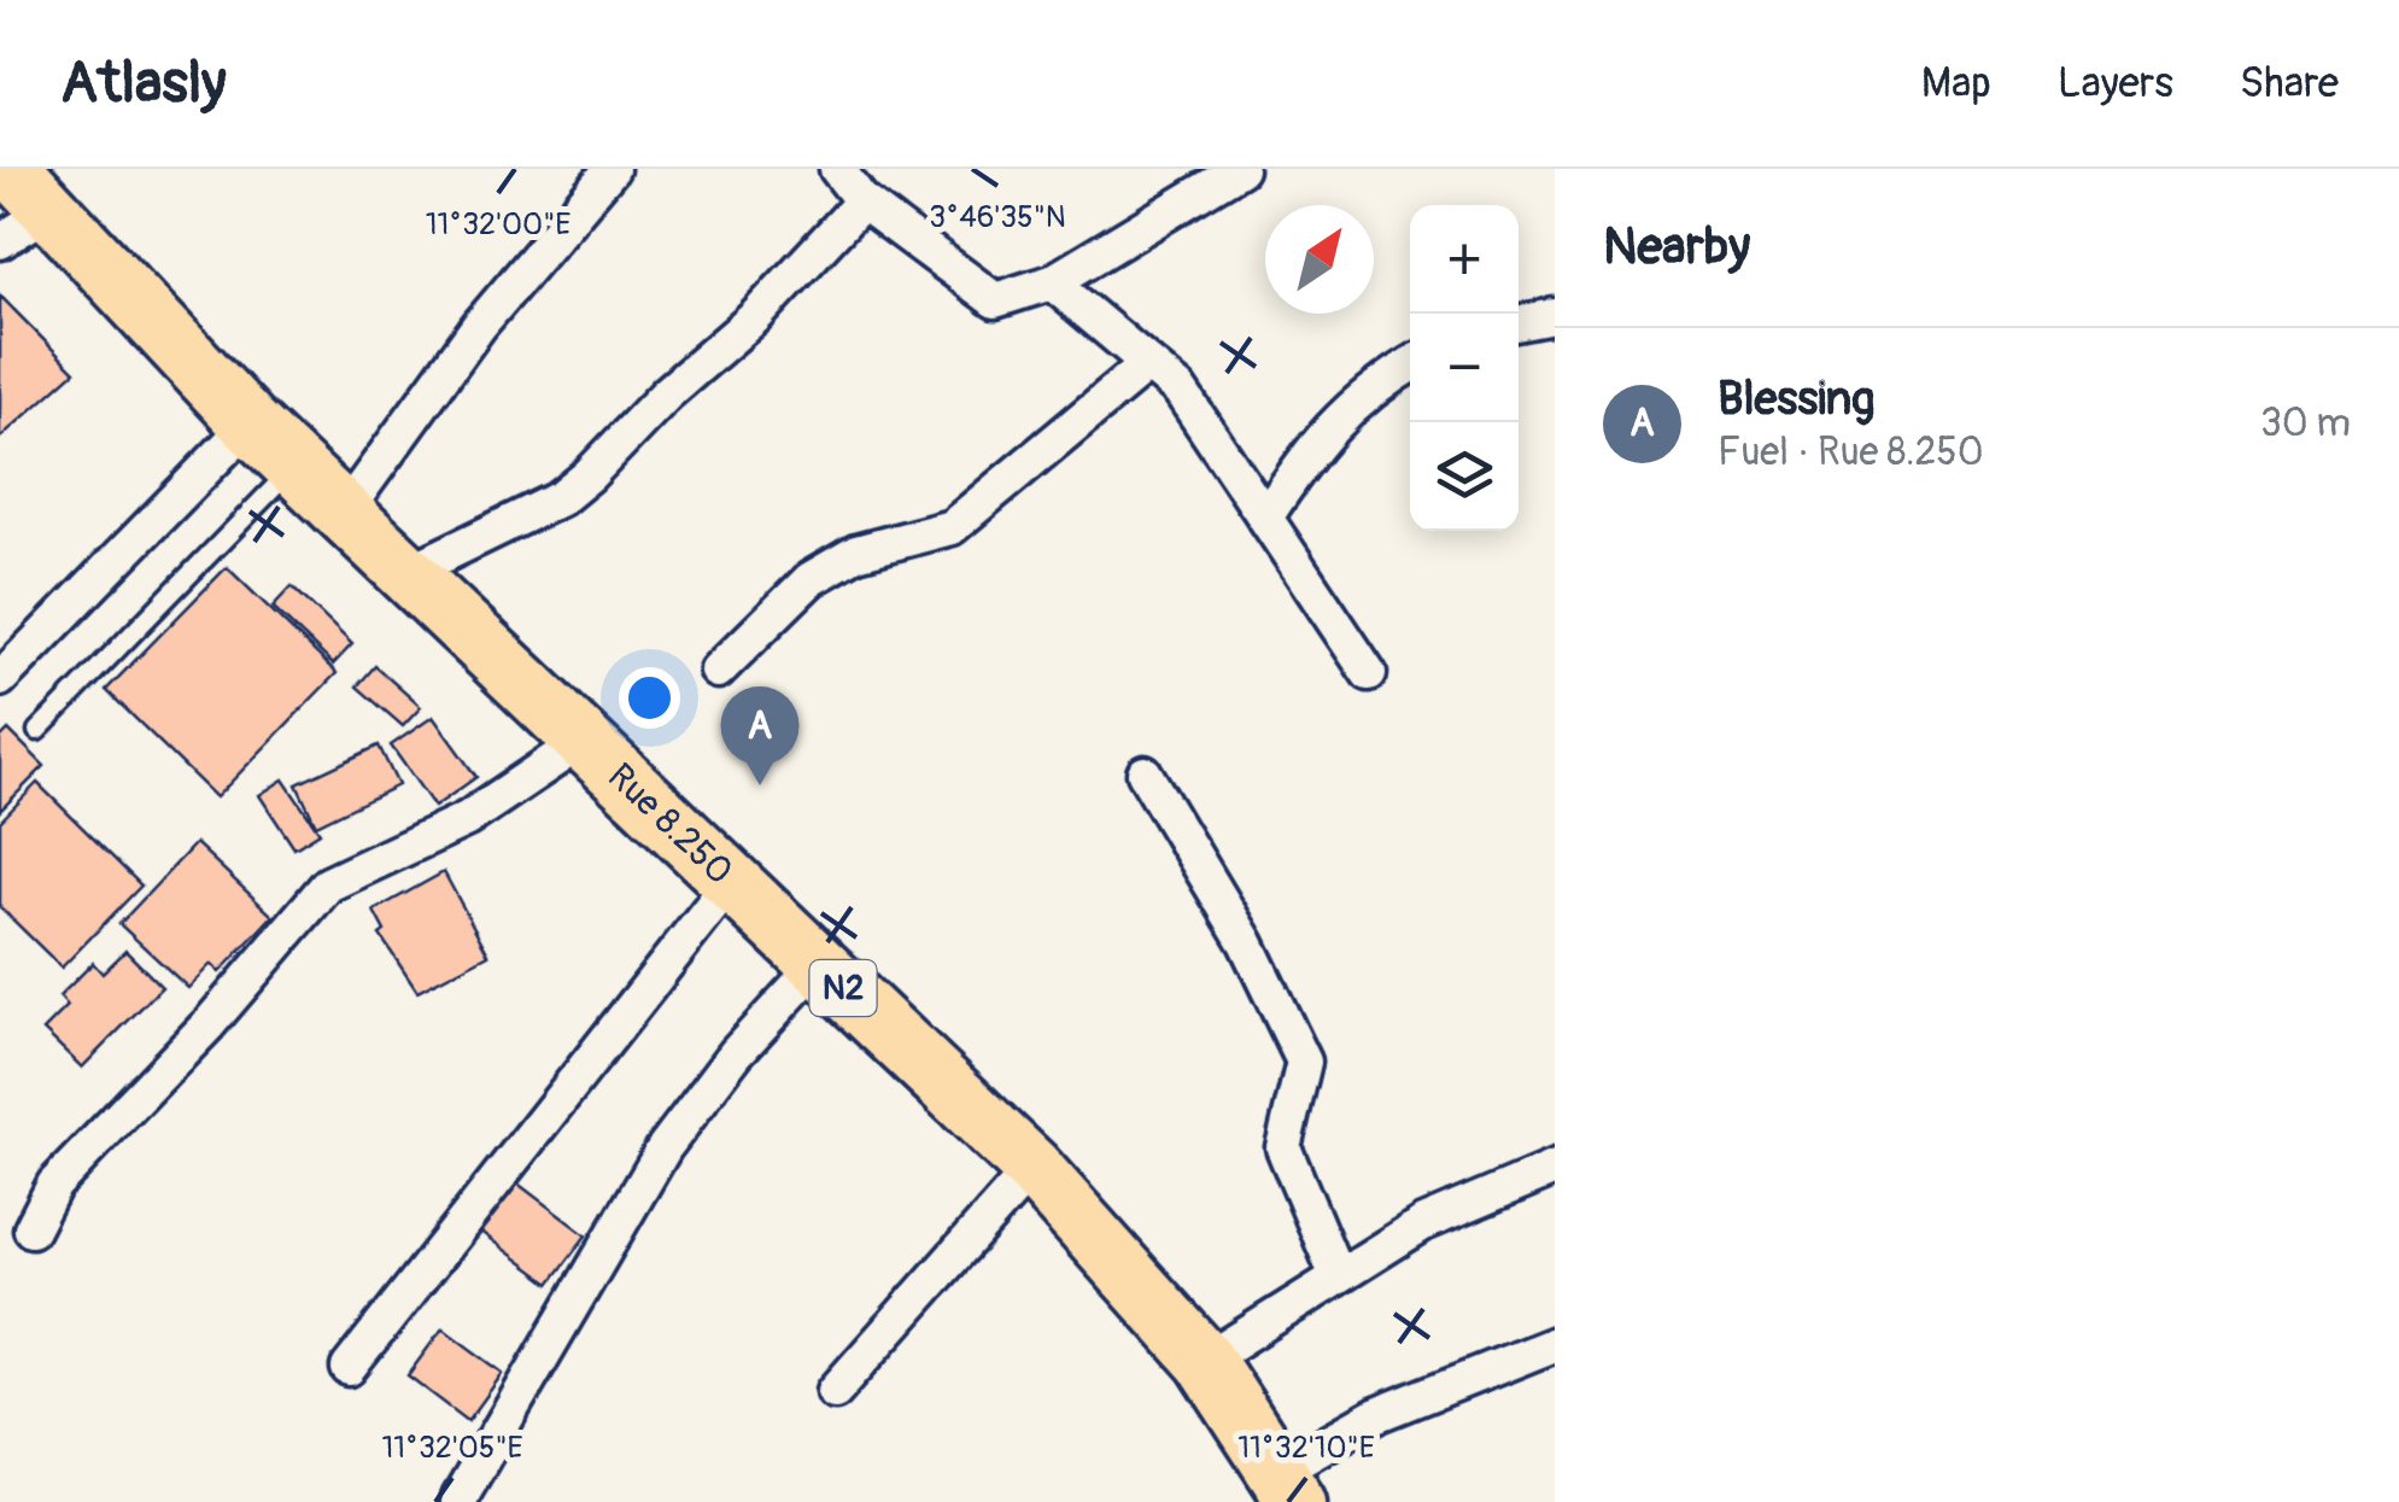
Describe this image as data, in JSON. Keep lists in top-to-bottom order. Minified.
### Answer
{"streets":{"highway":["Rue 8.250","N2"]},"north":"top right","page":{"header":"Atlasly","nav":["Map","Layers","Share"],"heading":"Nearby","map_buttons":["+","−"],"list":[{"mark":"A","name":"Blessing","note":"Fuel · Rue 8.250","value":"30 m"}],"pins":"A"},"coordinates":["3°46'35\"N","11°32'00\"E","11°32'05\"E","11°32'10\"E"]}
